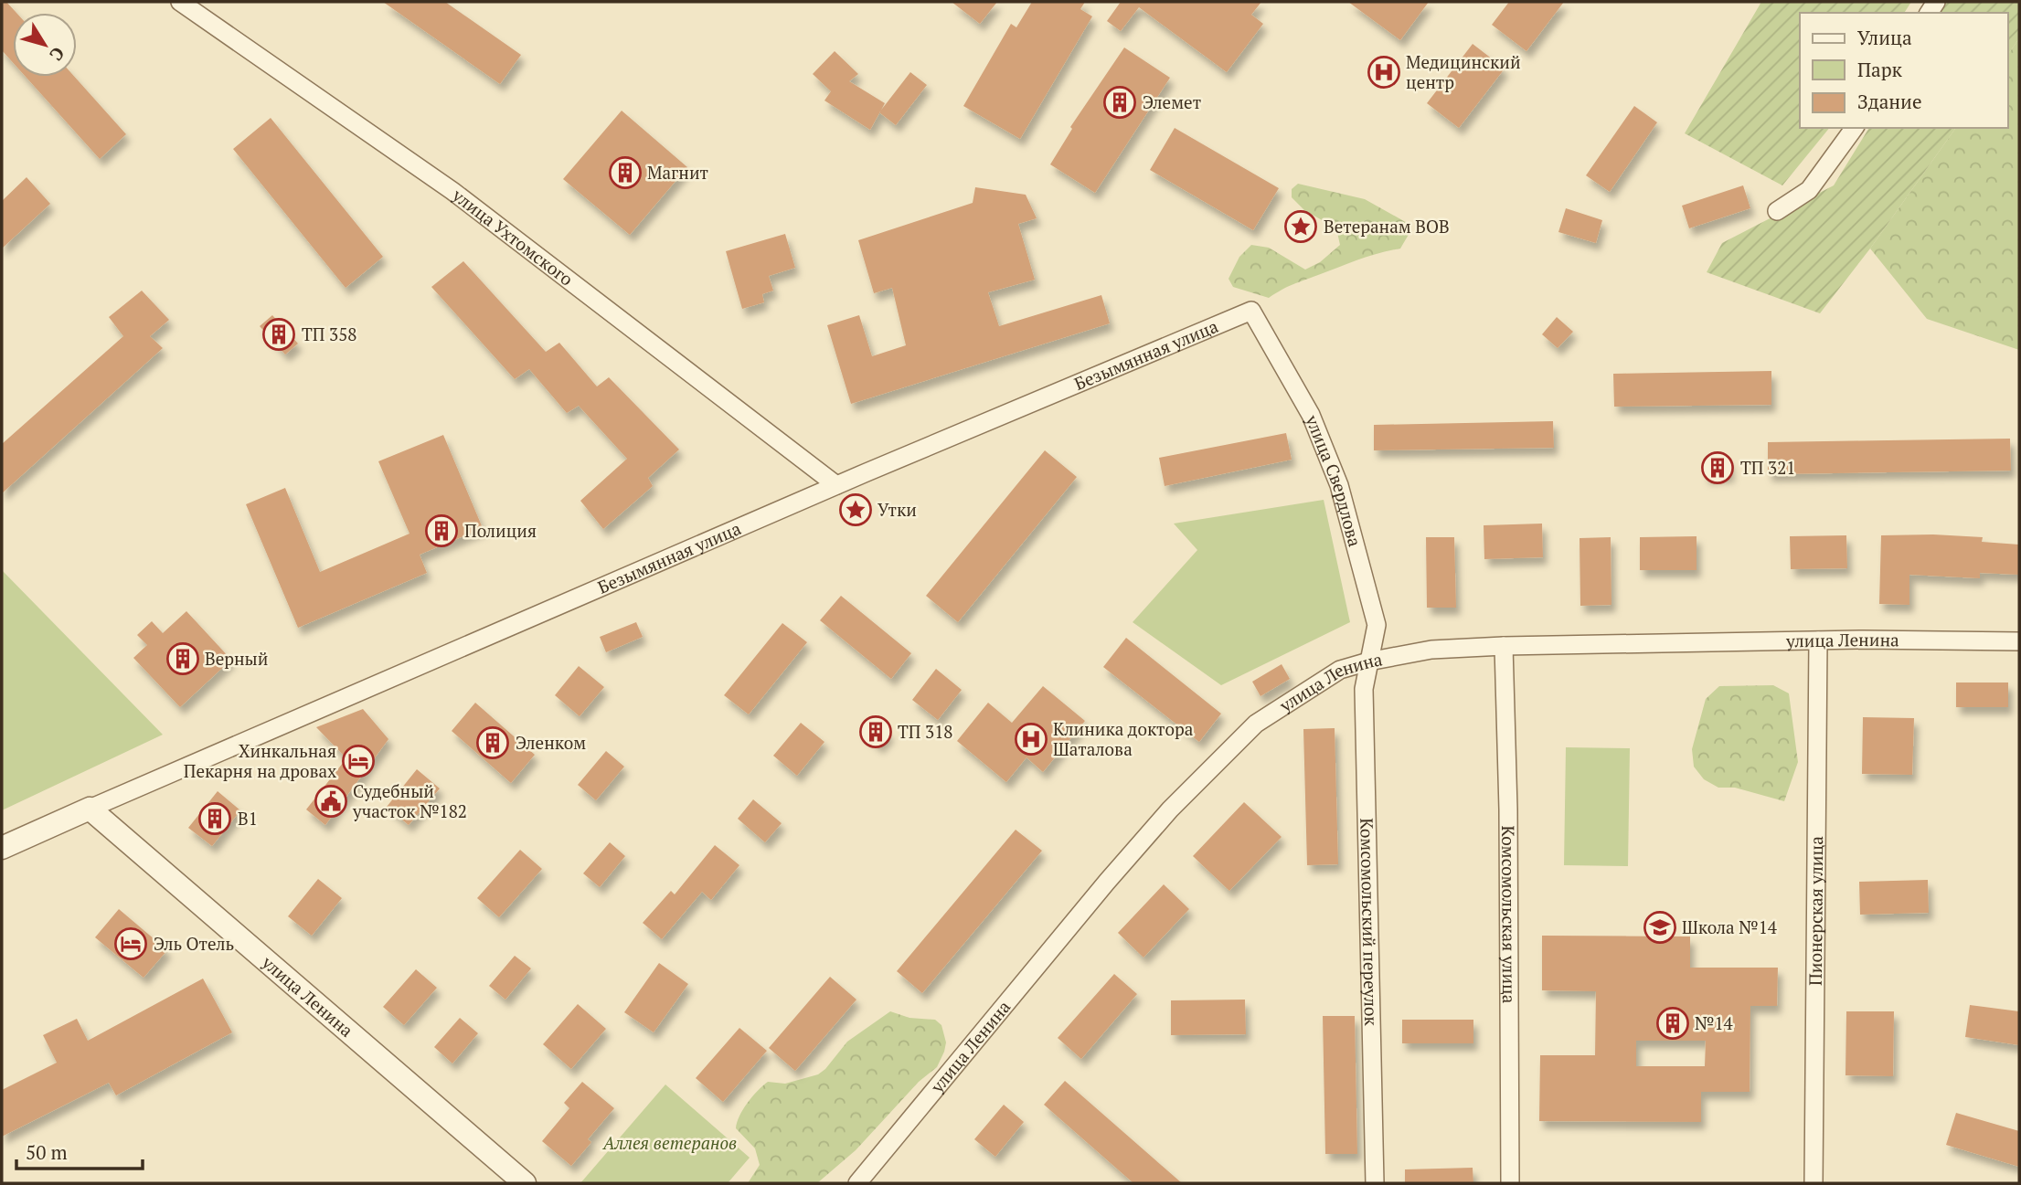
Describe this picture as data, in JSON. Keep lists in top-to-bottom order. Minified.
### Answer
{"streets":{"street":["улица Ухтомского","Безымянная улица","улица Свердлова","улица Ленина","Пионерская улица","Комсомольская улица","Комсомольский переулок"]},"crossings":[["улица Ухтомского","Безымянная улица"],["Безымянная улица","улица Свердлова"],["Безымянная улица","улица Ленина"],["улица Свердлова","улица Ленина"],["улица Свердлова","Комсомольский переулок"],["улица Ленина","Пионерская улица"],["улица Ленина","Комсомольская улица"],["улица Ленина","Комсомольский переулок"]],"parks":["Аллея ветеранов"],"places":{"hospital":["Медицинский центр","Клиника доктора Шаталова"],"building":["Элемет","Магнит","ТП 358","ТП 321","Полиция","Верный","ТП 318","Эленком","B1","№14"],"place":["Ветеранам ВОВ","Утки"],"hotel":["Хинкальная Пекарня на дровах","Эль Отель"],"public building":["Судебный участок №182"],"school or university":["Школа №14"]},"legend":["Улица","Парк","Здание"],"scale_bar":"50 m","north":"bottom right"}
